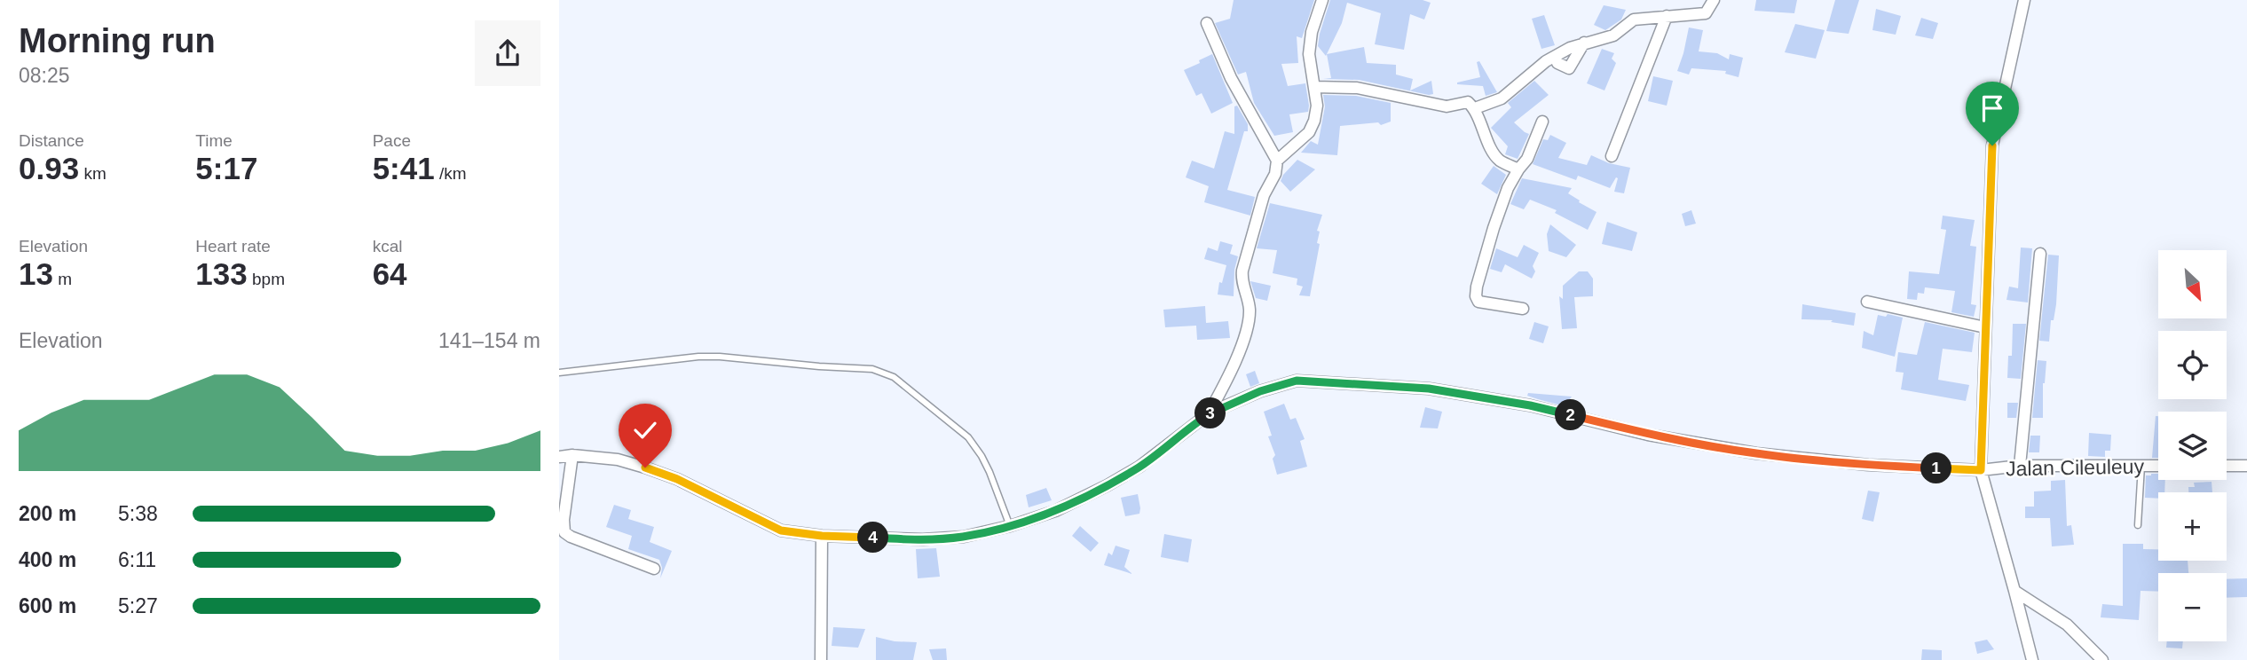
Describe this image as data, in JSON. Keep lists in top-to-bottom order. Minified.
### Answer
{"streets":{"street":["Jalan Cileuleuy"]},"north":"bottom right","page":{"heading":["Morning run","08:25"],"stats":[["Distance","0.93 km"],["Time","5:17"],["Pace","5:41 /km"],["Elevation","13 m"],["Heart rate","133 bpm"],["kcal","64"]],"map_buttons":["+","−"],"chart":["Elevation","141–154 m"],"pins":["3","2","1","4"],"list":[{"name":"200 m","note":"5:38"},{"name":"400 m","note":"6:11"},{"name":"600 m","note":"5:27"}]}}
